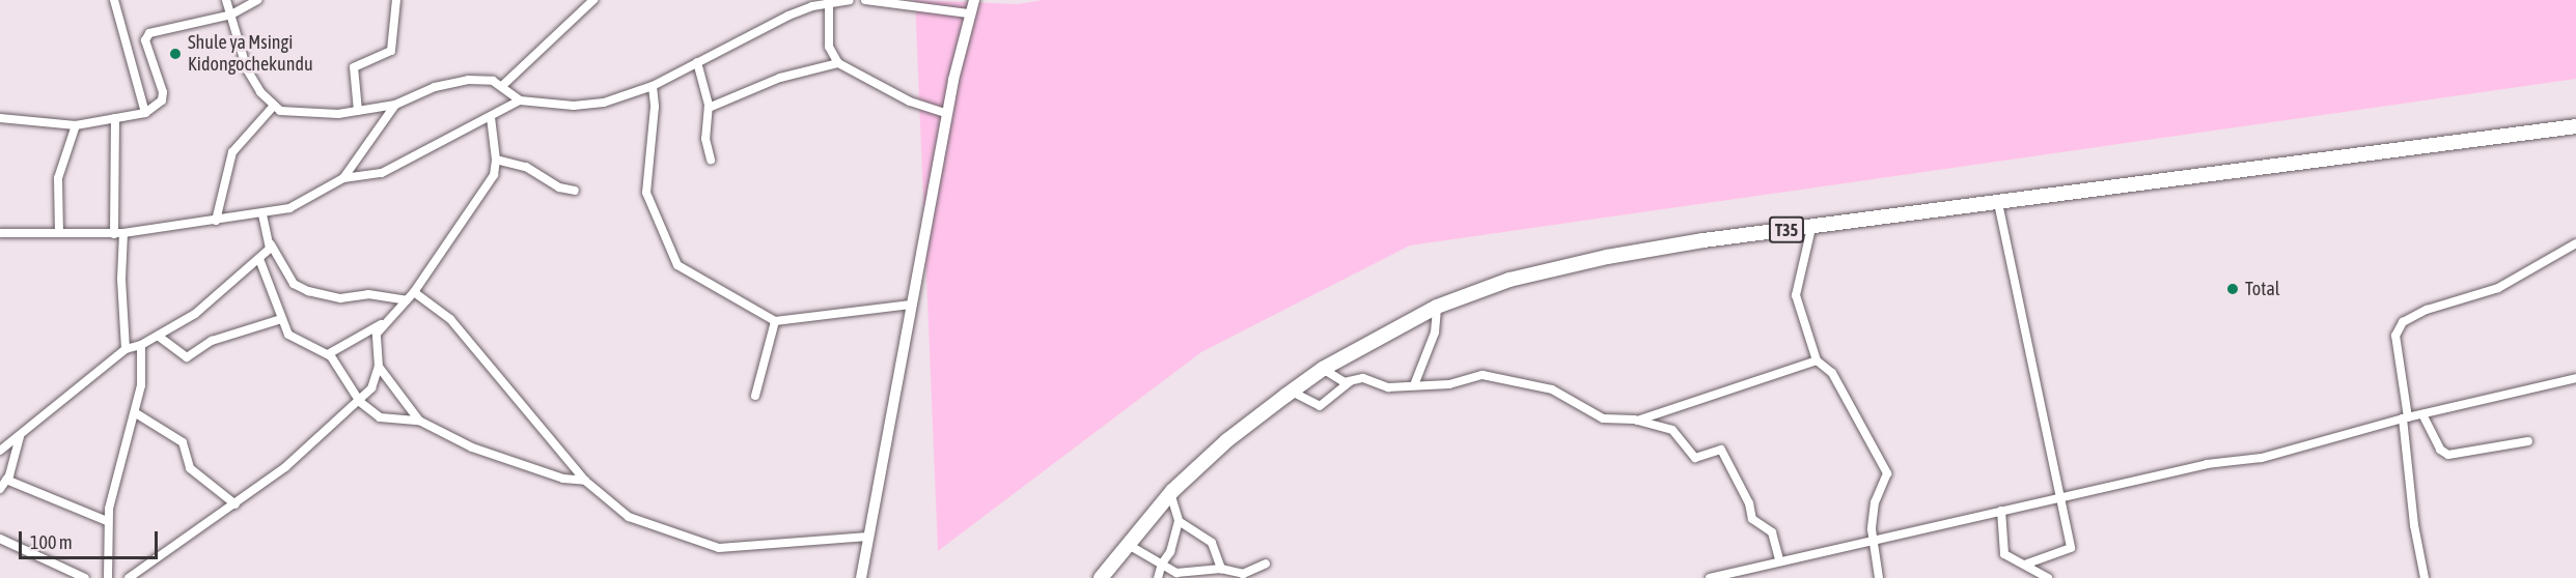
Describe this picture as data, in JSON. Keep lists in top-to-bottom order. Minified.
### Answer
{"streets":{"highway":["T35"]},"places":["Shule ya Msingi Kidongochekundu","Total"],"scale_bar":"100 m"}
